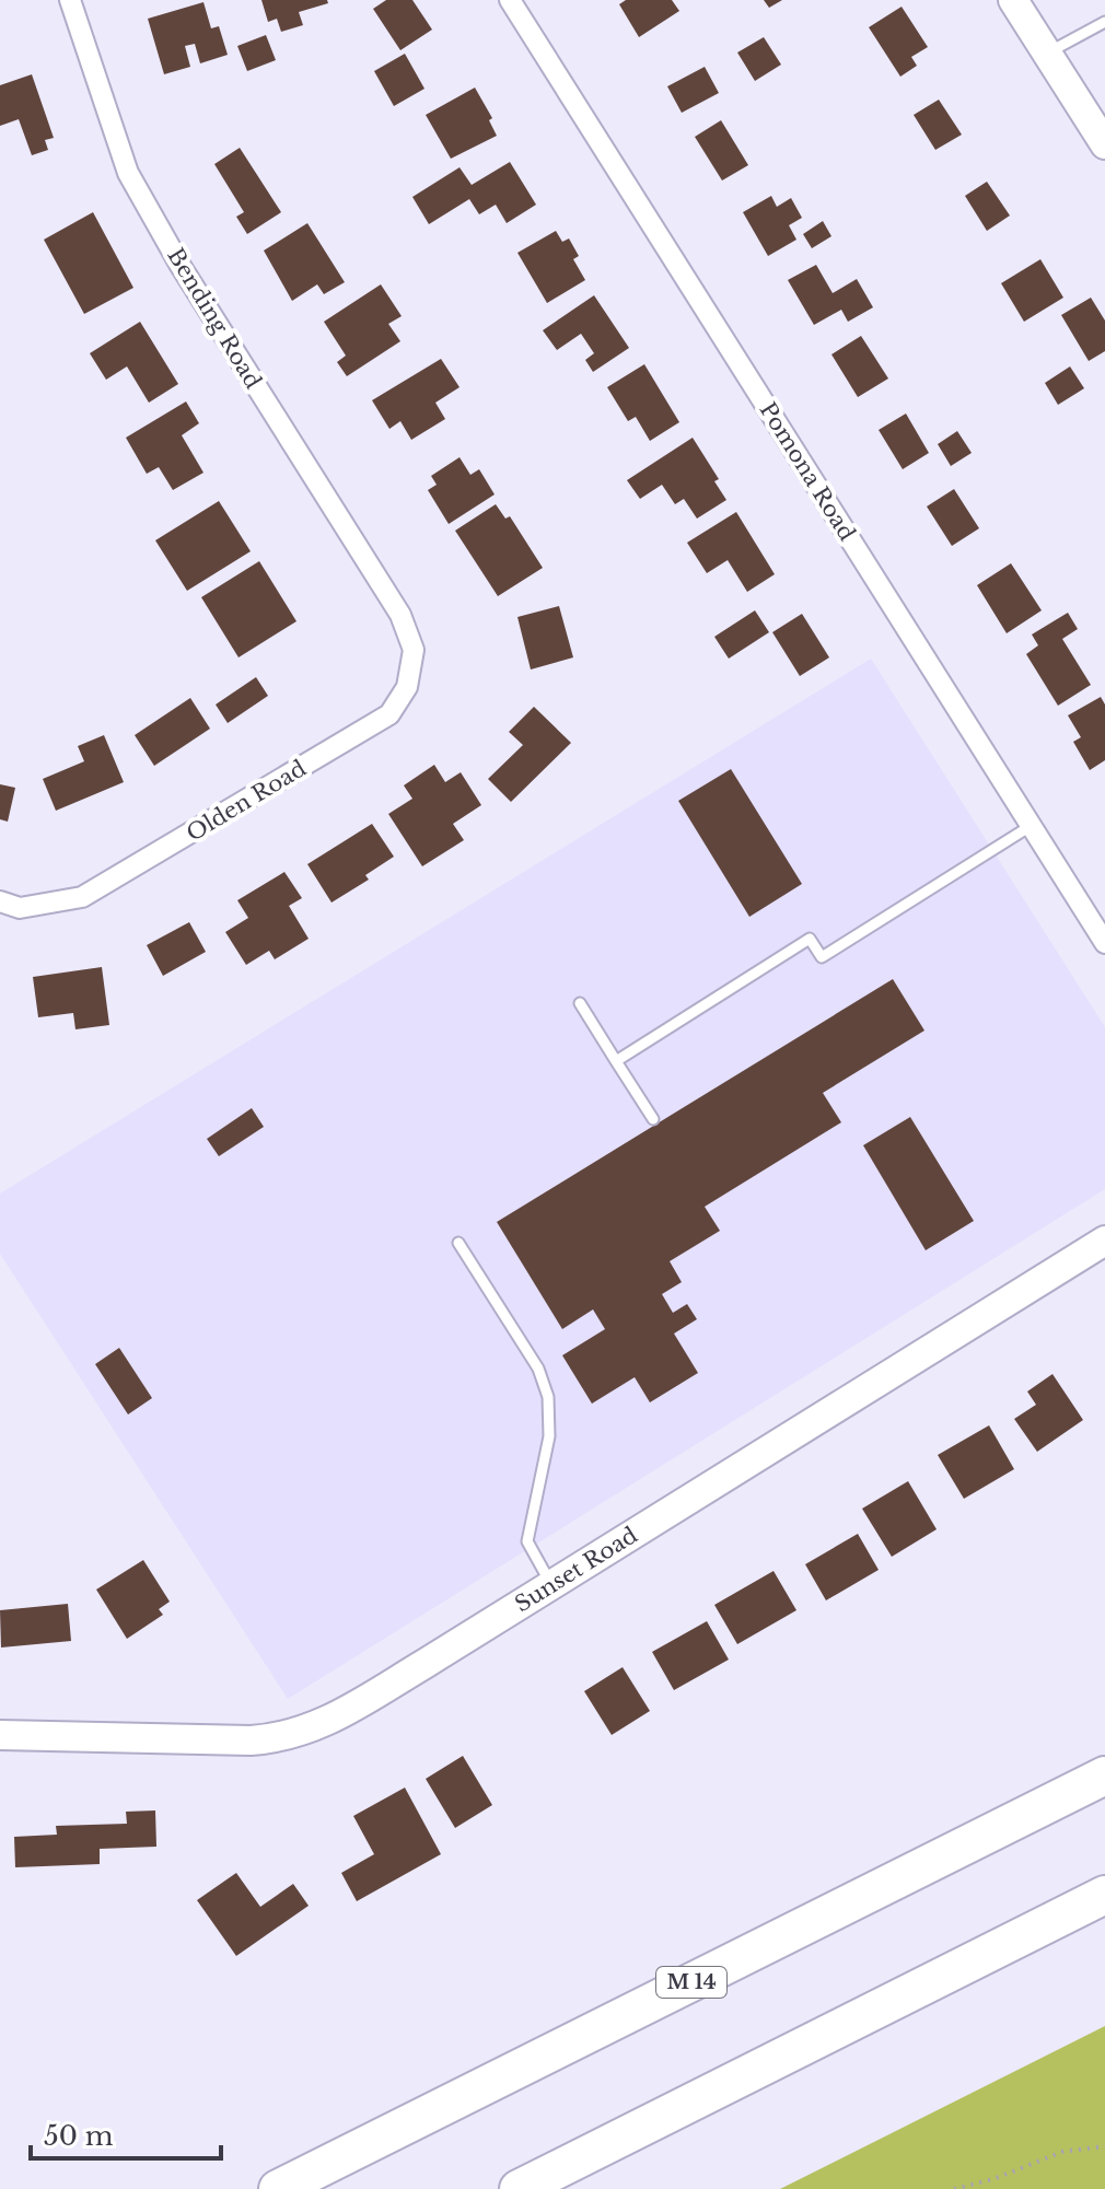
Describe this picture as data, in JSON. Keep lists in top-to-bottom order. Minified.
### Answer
{"streets":{"highway":["M 14"],"street":["Bending Road","Pomona Road","Olden Road","Sunset Road"]},"crossings":[["Bending Road","Olden Road"]],"scale_bar":"50 m"}
